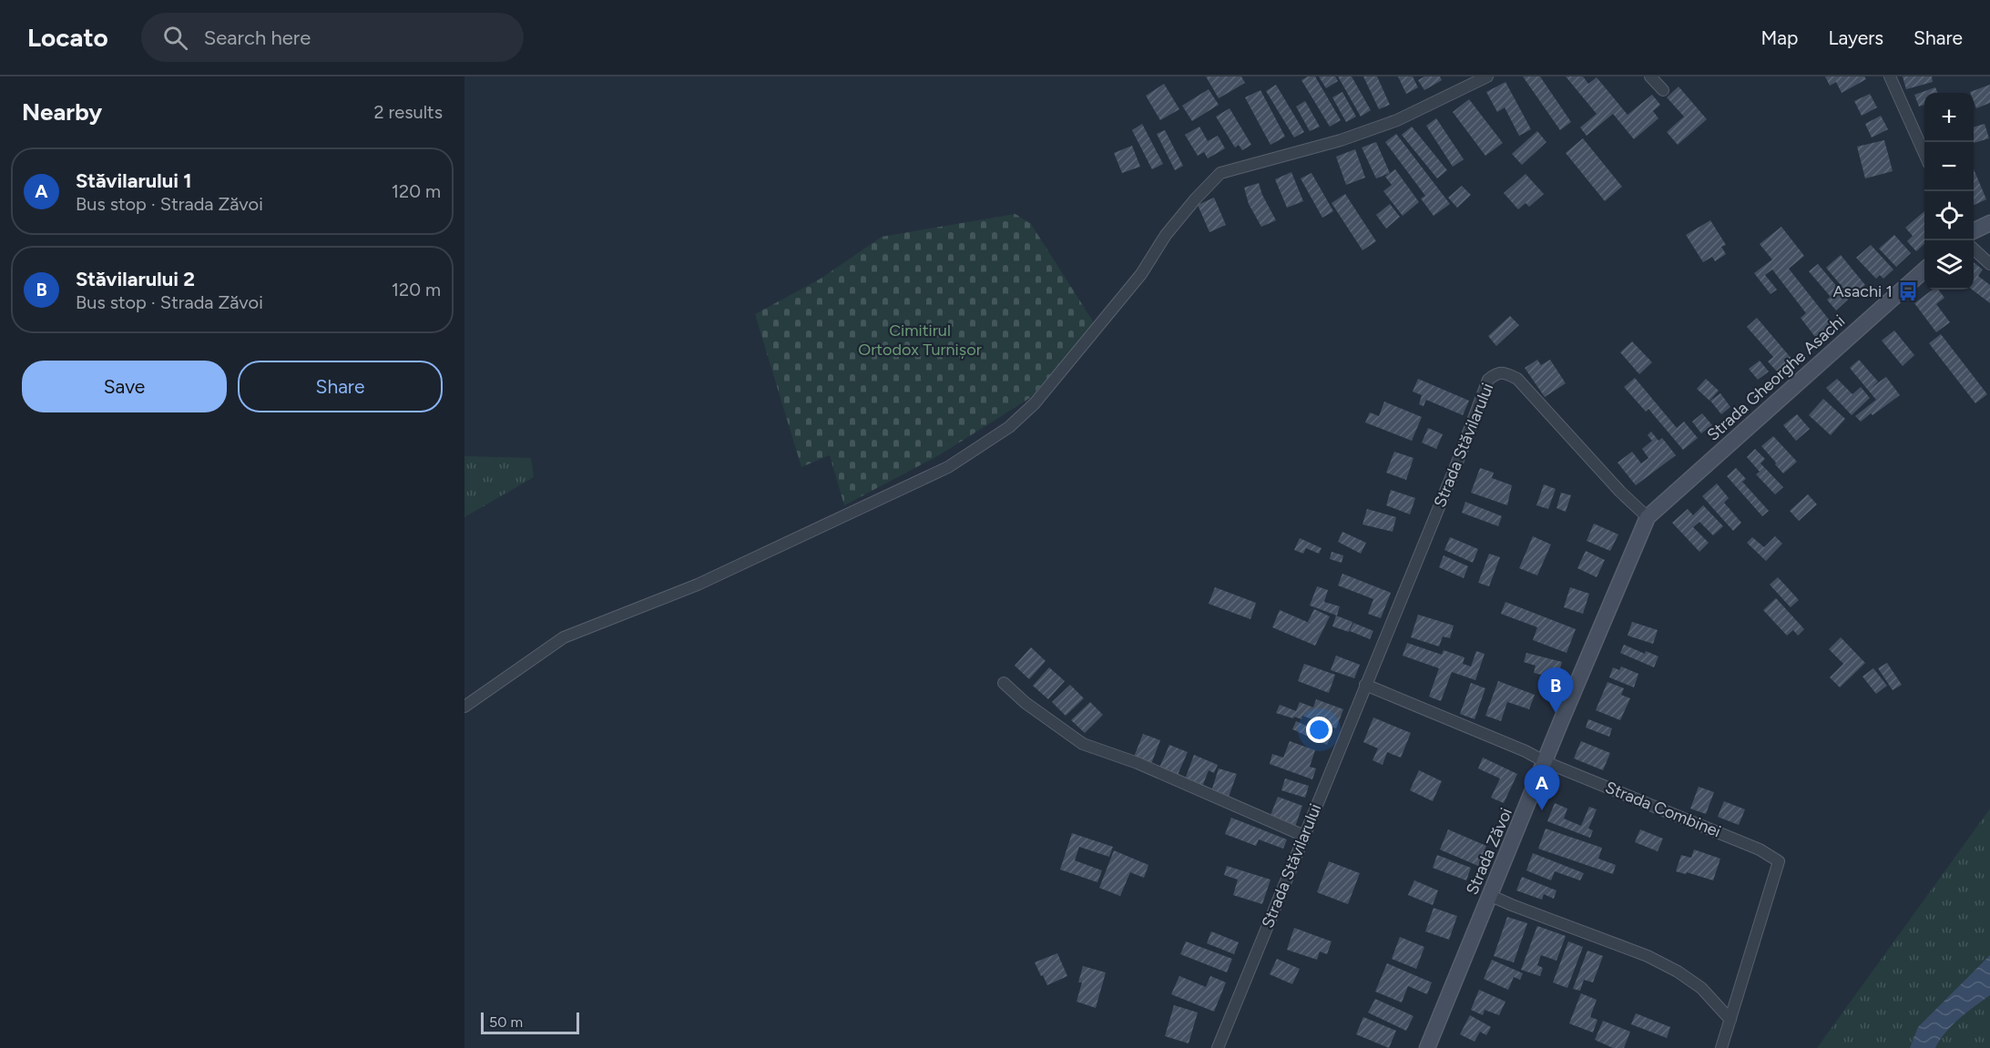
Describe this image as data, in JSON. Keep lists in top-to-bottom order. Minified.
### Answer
{"streets":{"street":["Strada Gheorghe Asachi","Strada Stăvilarului","Strada Combinei","Strada Zăvoi"]},"crossings":[["Strada Gheorghe Asachi","Strada Stăvilarului"],["Strada Gheorghe Asachi","Strada Zăvoi"],["Strada Stăvilarului","Strada Zăvoi"],["Strada Combinei","Strada Zăvoi"]],"parks":["Cimitirul Ortodox Turnișor"],"places":{"bus stop":["Asachi 1"]},"scale_bar":"50 m","page":{"header":"Locato","search":"Search here","nav":["Map","Layers","Share"],"heading":["Nearby","2 results"],"map_buttons":["+","−"],"list":[{"mark":"A","name":"Stăvilarului 1","note":"Bus stop · Strada Zăvoi","value":"120 m"},{"mark":"B","name":"Stăvilarului 2","note":"Bus stop · Strada Zăvoi","value":"120 m"}],"buttons":["Save","Share"],"pins":["B","A"],"scale":"50 m"}}
